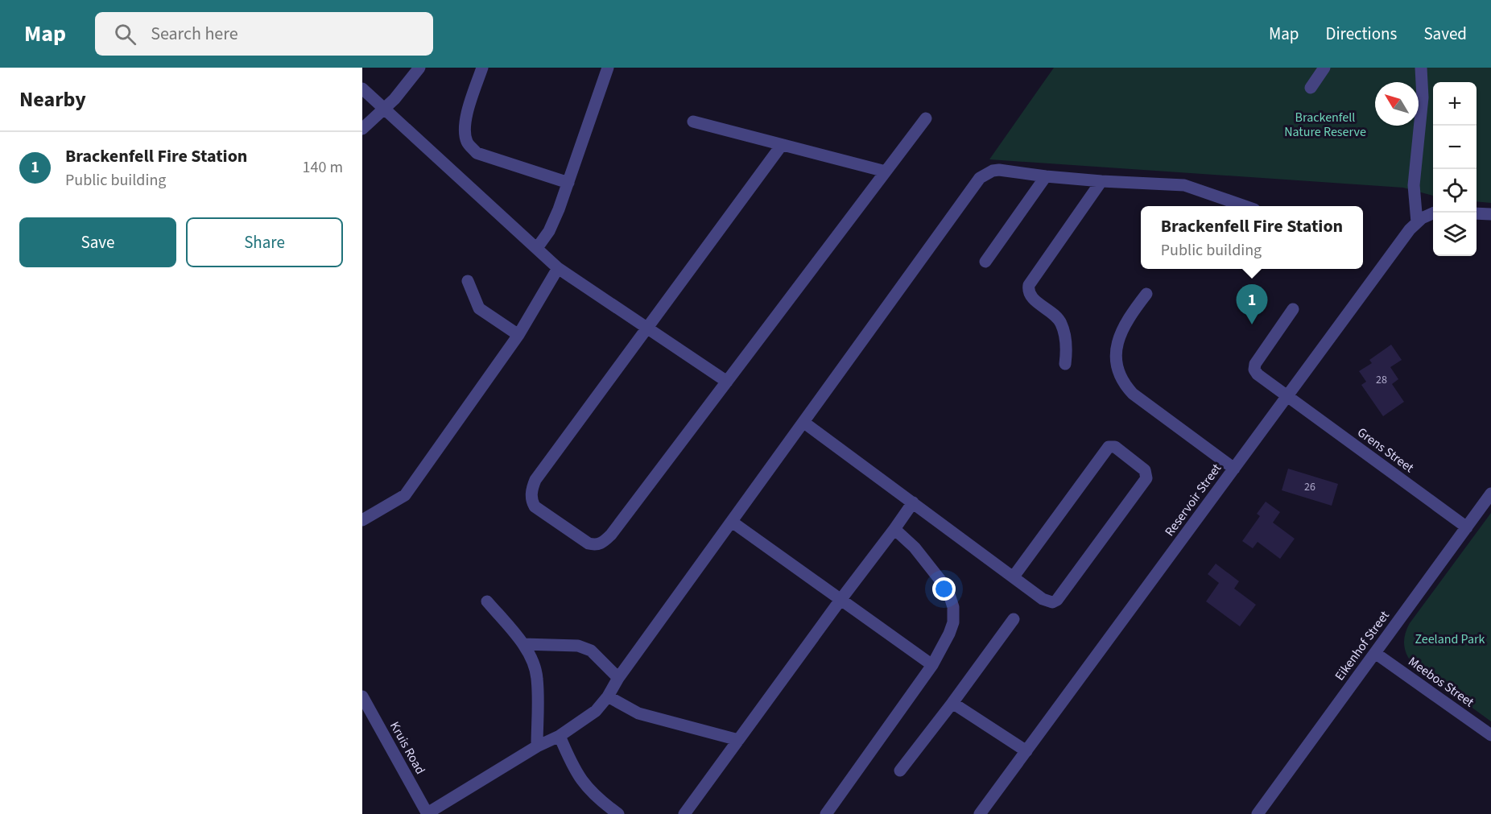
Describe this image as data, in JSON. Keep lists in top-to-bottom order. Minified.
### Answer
{"streets":{"street":["Grens Street","Reservoir Street","Eikenhof Street","Meebos Street","Kruis Road"]},"crossings":[["Grens Street","Reservoir Street"],["Grens Street","Eikenhof Street"],["Eikenhof Street","Meebos Street"]],"parks":["Brackenfell Nature Reserve","Zeeland Park"],"house_numbers":["28","26"],"north":"top left","page":{"header":"Map","search":"Search here","nav":["Map","Directions","Saved"],"heading":"Nearby","map_buttons":["+","−"],"list":[{"mark":"1","name":"Brackenfell Fire Station","note":"Public building","value":"140 m"}],"buttons":["Save","Share"],"popup":["Brackenfell Fire Station","Public building"],"pins":"1"}}
